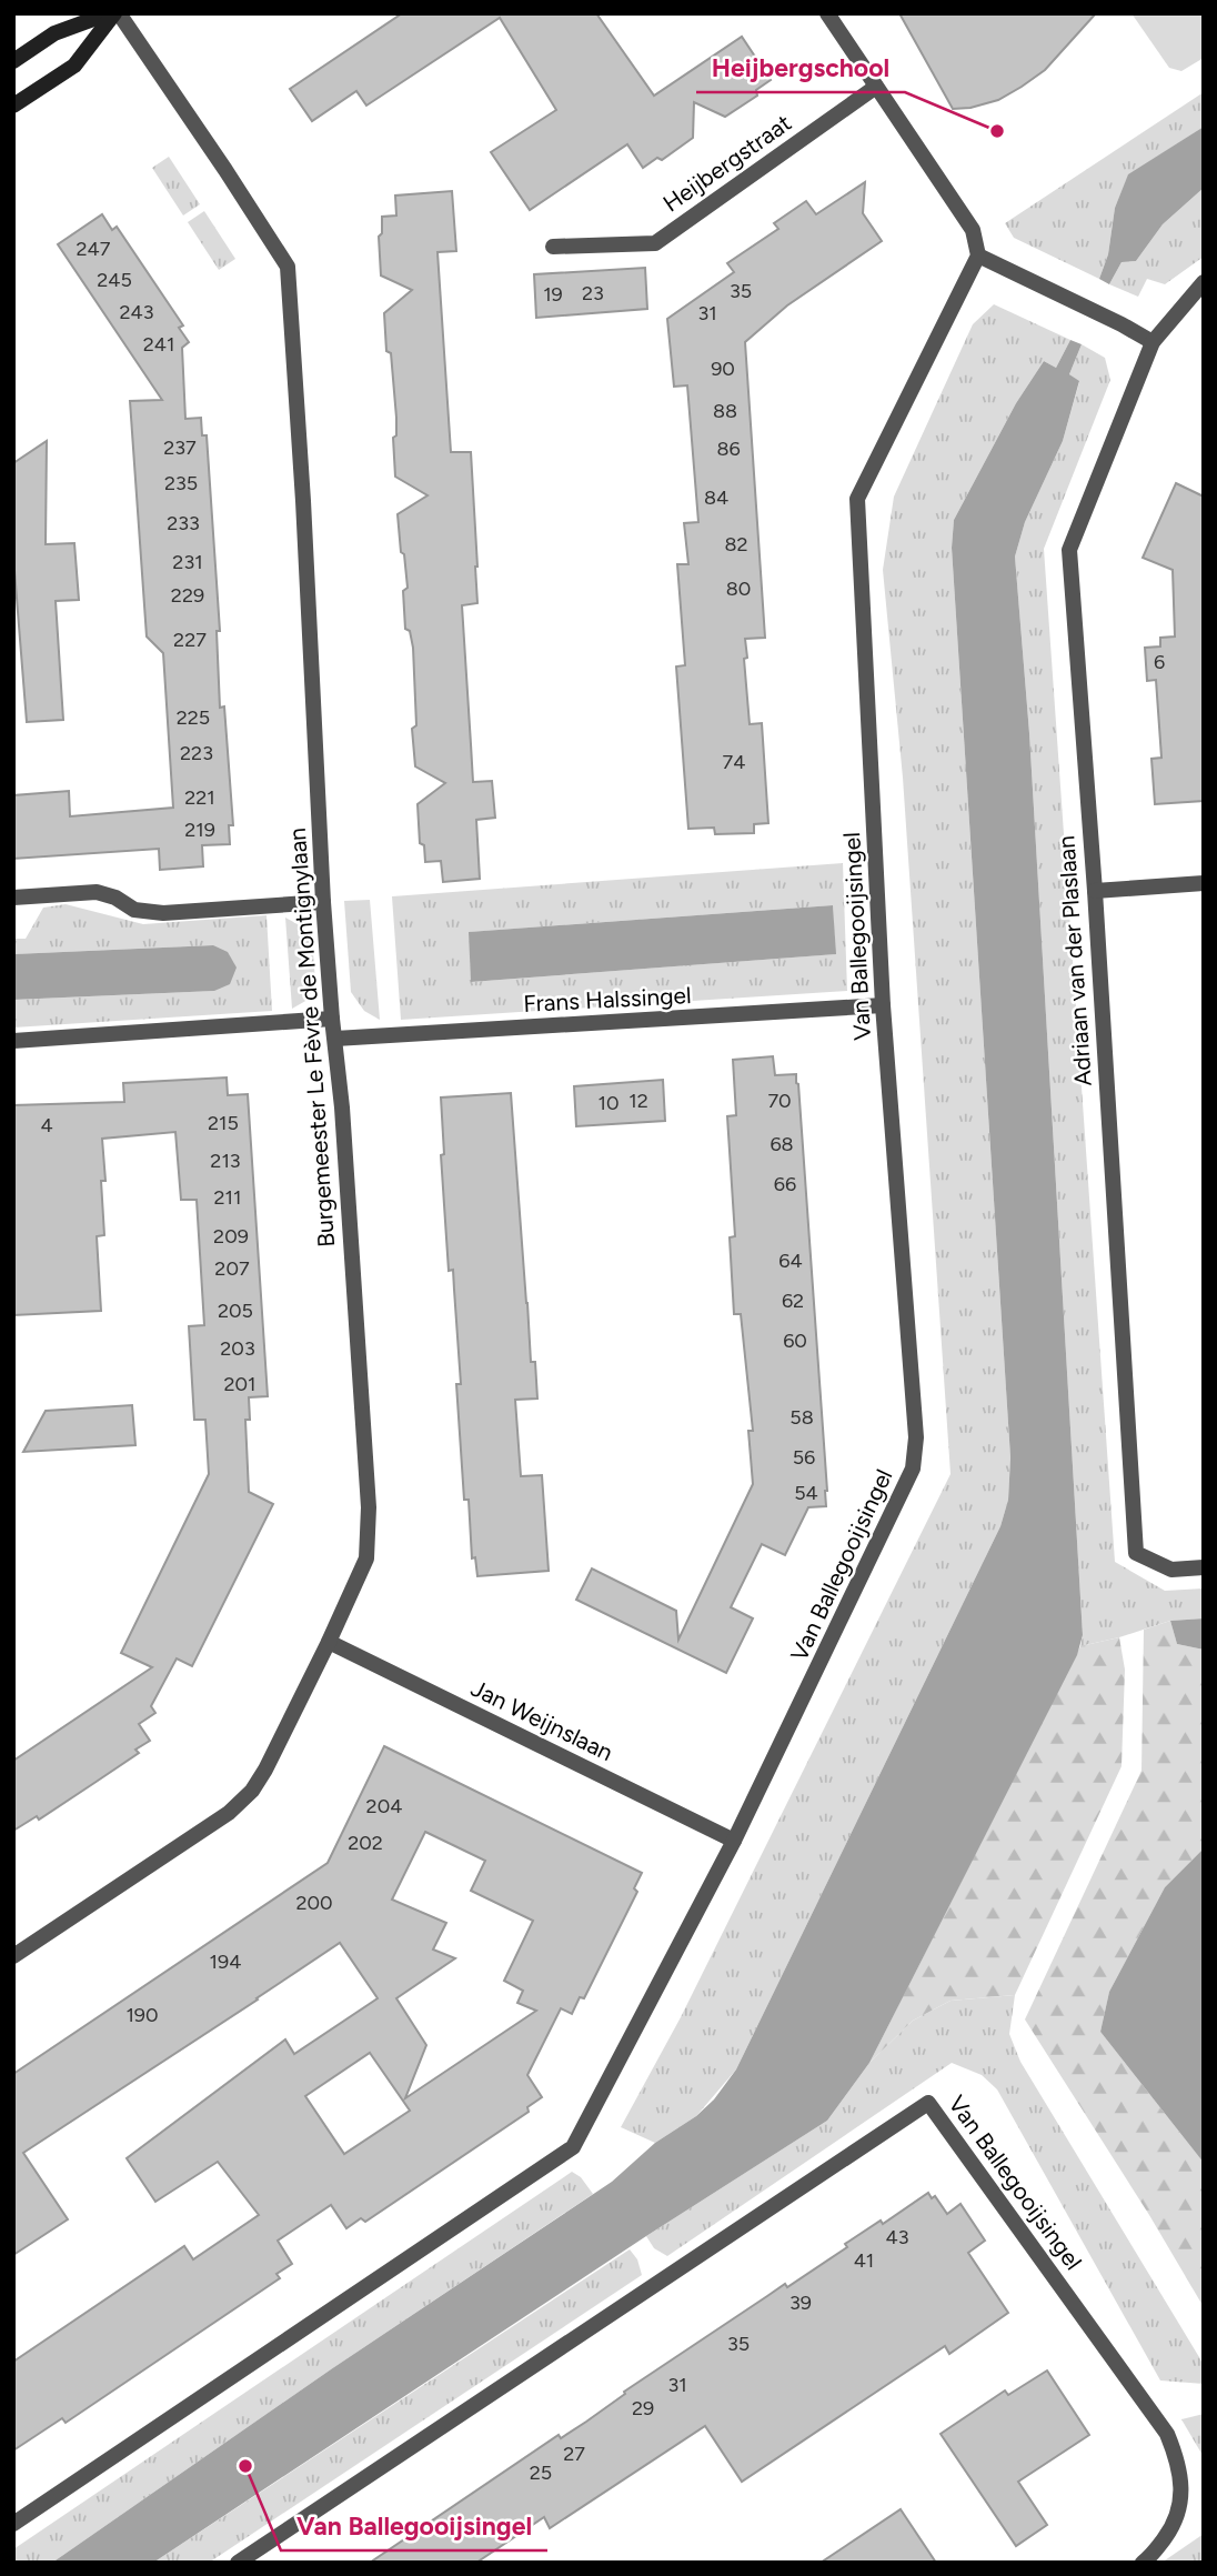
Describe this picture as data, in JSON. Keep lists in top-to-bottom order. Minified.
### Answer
{"streets":{"street":["Heijbergstraat","Van Ballegooijsingel","Adriaan van der Plaslaan","Frans Halssingel","Burgemeester Le Fèvre de Montignylaan","Jan Weijnslaan"]},"crossings":[["Van Ballegooijsingel","Frans Halssingel"],["Van Ballegooijsingel","Jan Weijnslaan"],["Frans Halssingel","Burgemeester Le Fèvre de Montignylaan"],["Burgemeester Le Fèvre de Montignylaan","Jan Weijnslaan"]],"places":["Heijbergschool","Van Ballegooijsingel"],"house_numbers":["247","245","35","23","19","243","31","241","90","88","237","86","235","84","233","82","231","80","229","227","6","225","223","74","221","219","12","70","10","215","4","68","213","66","211","209","64","207","62","205","60","203","201","58","56","54","204","202","200","194","190","43","41","39","35","31","29","27","25"]}
